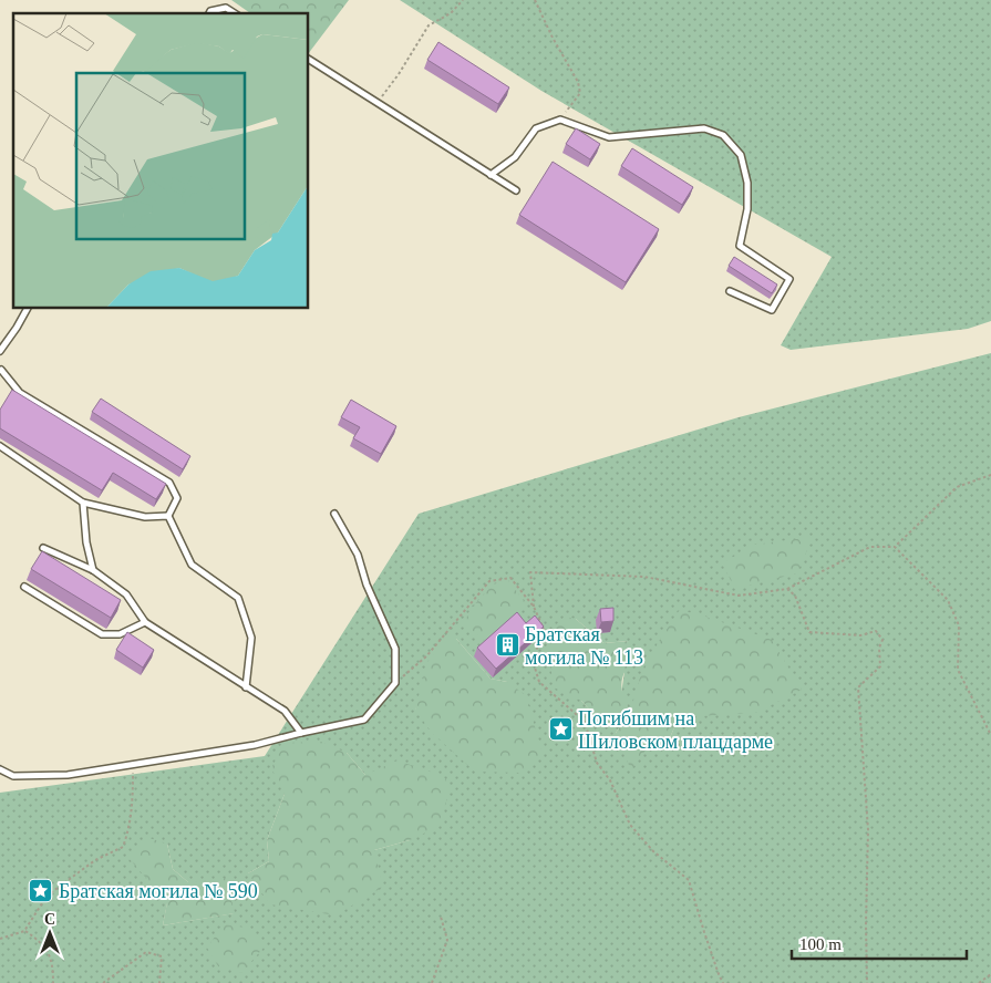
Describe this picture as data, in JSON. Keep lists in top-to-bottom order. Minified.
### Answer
{"places":{"building":["Братская могила № 113"],"place":["Погибшим на Шиловском плацдарме","Братская могила № 590"]},"scale_bar":"100 m","north":"top"}
